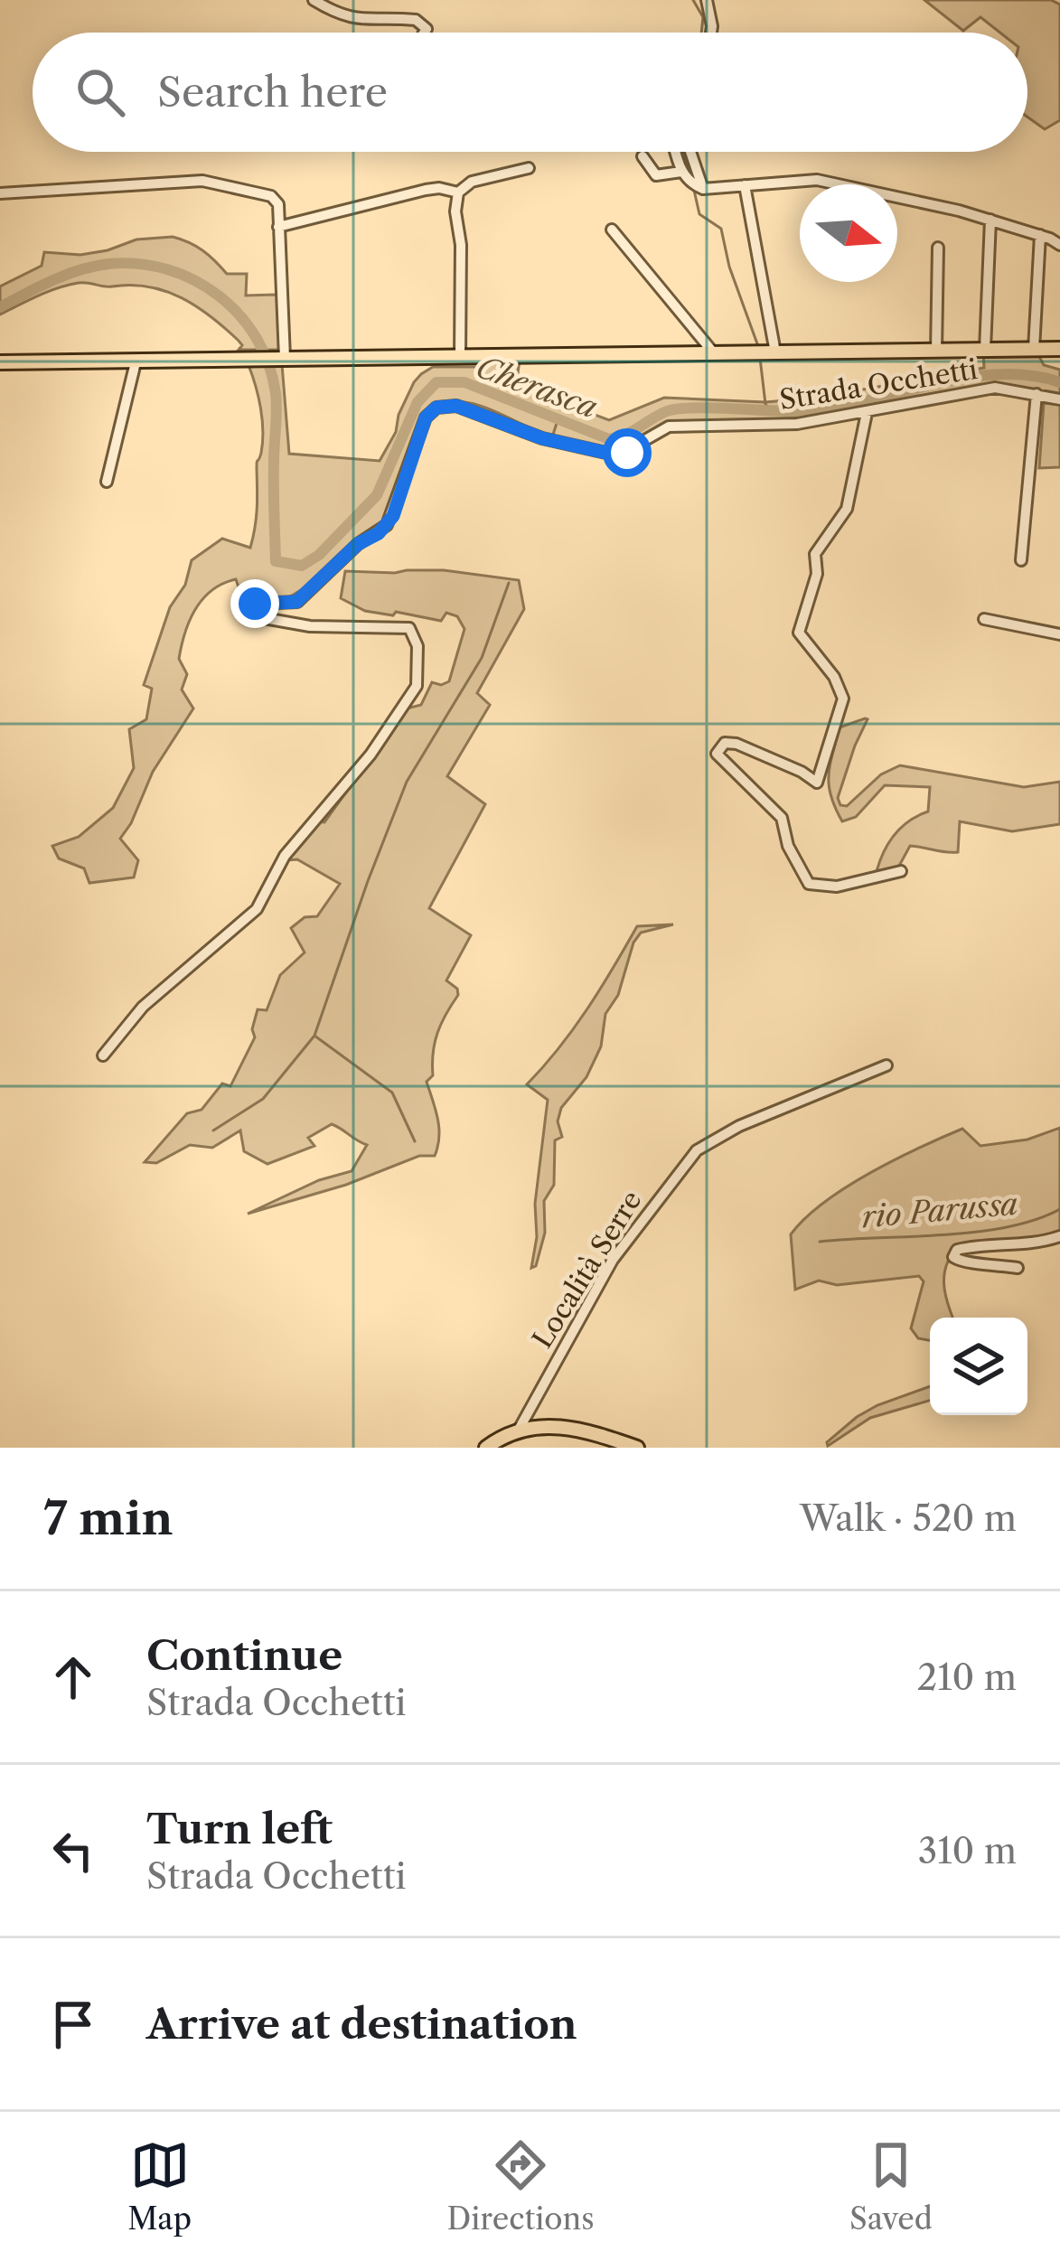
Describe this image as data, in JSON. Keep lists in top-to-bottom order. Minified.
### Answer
{"streets":{"street":["Strada Occhetti","Località Serre"]},"water":["Cherasca","rio Parussa"],"north":"right","page":{"search":"Search here","heading":["7 min","Walk · 520 m"],"list":[["Continue","Strada Occhetti","210 m"],["Turn left","Strada Occhetti","310 m"],"Arrive at destination"],"nav":["Map","Directions","Saved"]}}
